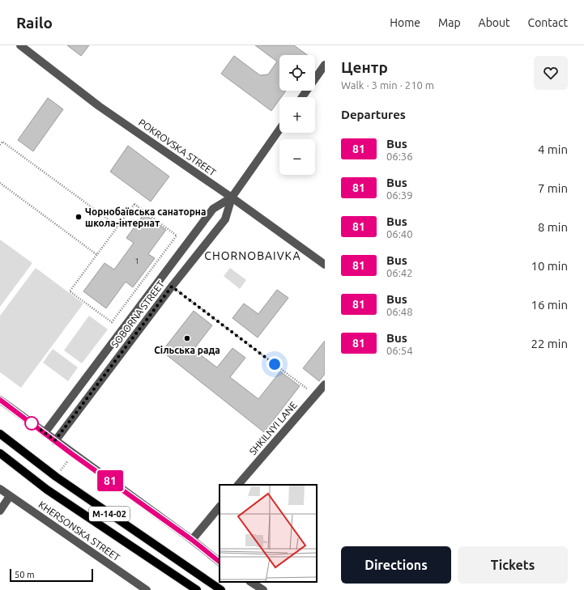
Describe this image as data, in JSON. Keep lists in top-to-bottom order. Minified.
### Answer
{"streets":{"main road":["М-14-02"],"street":["POKROVSKA STREET","SOBORNA STREET","SHKILNYI LANE","KHERSONSKA STREET"]},"crossings":[["POKROVSKA STREET","SOBORNA STREET"]],"districts":["CHORNOBAIVKA"],"places":["Чорнобаївська санаторна школа-інтернат","Сільська рада"],"lines":["bus line 81"],"house_numbers":["1"],"scale_bar":"50 m","page":{"header":"Railo","nav":["Home","Map","About","Contact"],"on_map":"81","heading":[["Центр","Walk · 3 min · 210 m"],"Departures"],"map_buttons":["+","−"],"list":[{"mark":"81","name":"Bus","note":"06:36","value":"4 min"},{"mark":"81","name":"Bus","note":"06:39","value":"7 min"},{"mark":"81","name":"Bus","note":"06:40","value":"8 min"},{"mark":"81","name":"Bus","note":"06:42","value":"10 min"},{"mark":"81","name":"Bus","note":"06:48","value":"16 min"},{"mark":"81","name":"Bus","note":"06:54","value":"22 min"}],"buttons":["Directions","Tickets"],"scale":"50 m"}}
